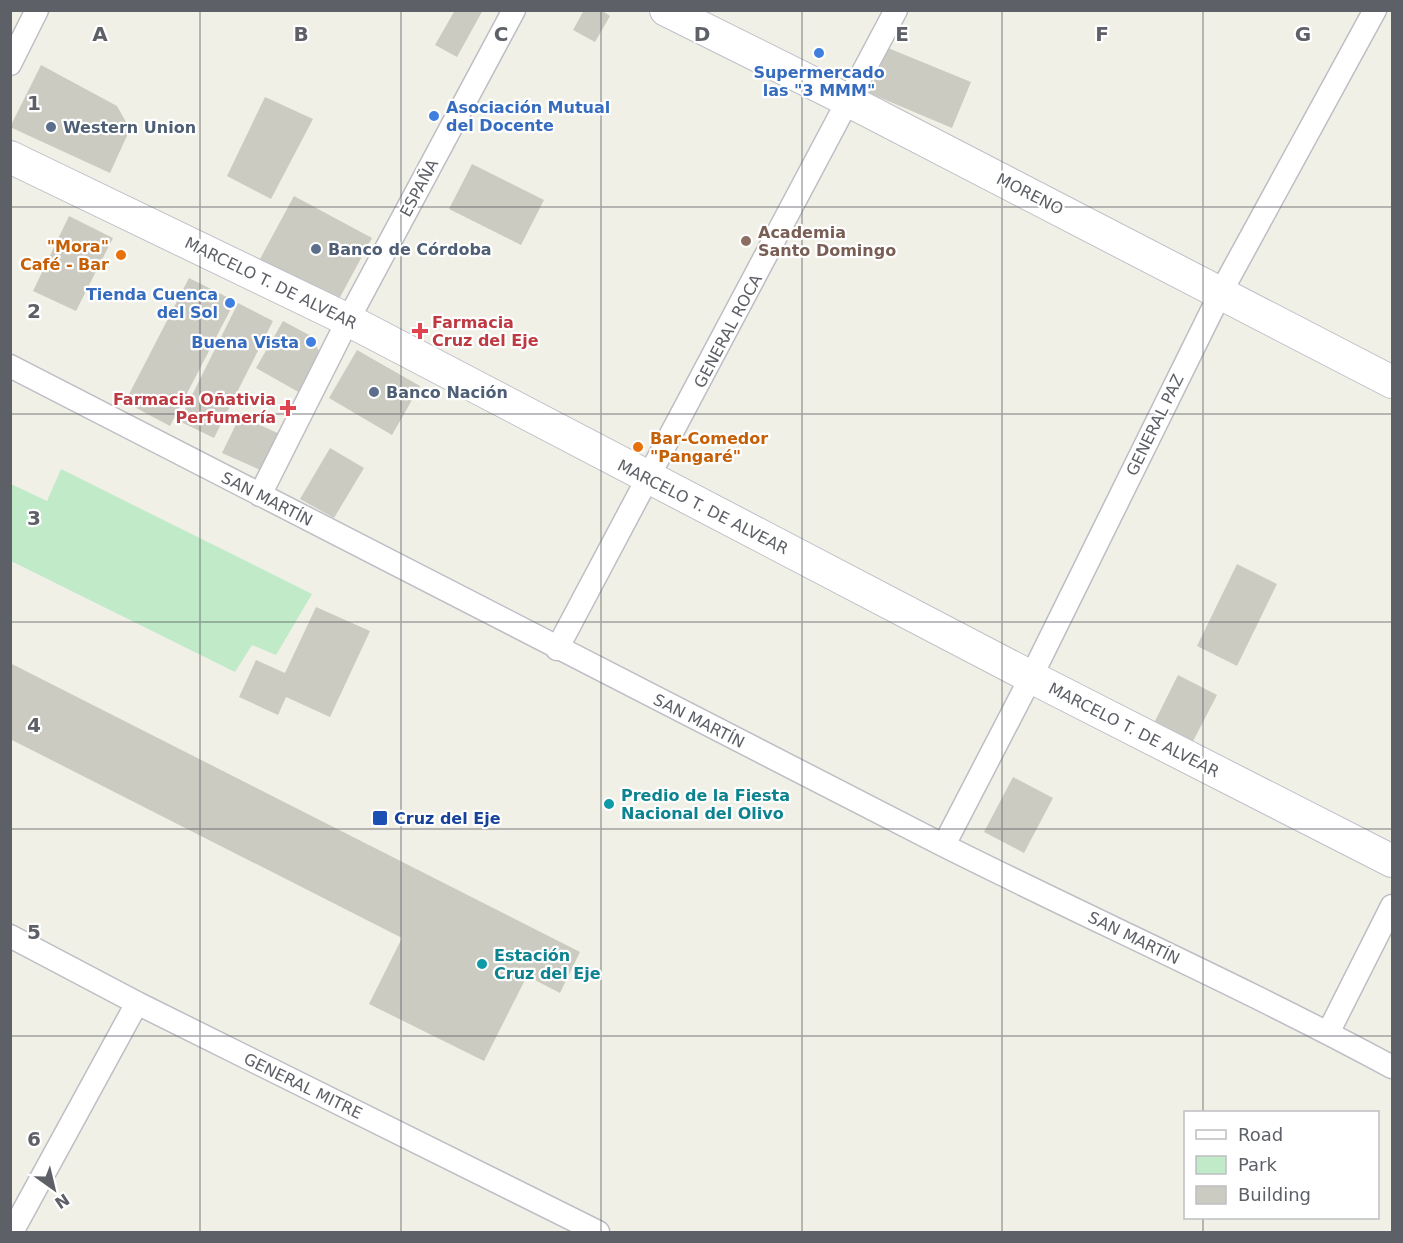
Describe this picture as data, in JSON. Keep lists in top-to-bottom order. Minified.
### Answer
{"streets":{"street":["ESPAÑA","MORENO","MARCELO T. DE ALVEAR","GENERAL ROCA","GENERAL PAZ","SAN MARTÍN","GENERAL MITRE"]},"crossings":[["ESPAÑA","MARCELO T. DE ALVEAR"],["ESPAÑA","SAN MARTÍN"],["MORENO","GENERAL ROCA"],["MORENO","GENERAL PAZ"],["MARCELO T. DE ALVEAR","GENERAL ROCA"],["MARCELO T. DE ALVEAR","GENERAL PAZ"],["GENERAL ROCA","SAN MARTÍN"],["GENERAL PAZ","SAN MARTÍN"]],"places":{"other":["Supermercado las \"3 MMM\"","Asociación Mutual del Docente","Western Union","Academia Santo Domingo","Banco de Córdoba","\"Mora\" Café - Bar","Tienda Cuenca del Sol","Buena Vista","Banco Nación","Bar-Comedor \"Pangaré\"","Predio de la Fiesta Nacional del Olivo","Estación Cruz del Eje"],"health":["Farmacia Cruz del Eje","Farmacia Oñativia Perfumería"],"transit":["Cruz del Eje"]},"legend":["Road","Park","Building"],"north":"bottom right","grid":{"columns":["A","B","C","D","E","F","G"],"rows":["1","2","3","4","5","6"]}}
